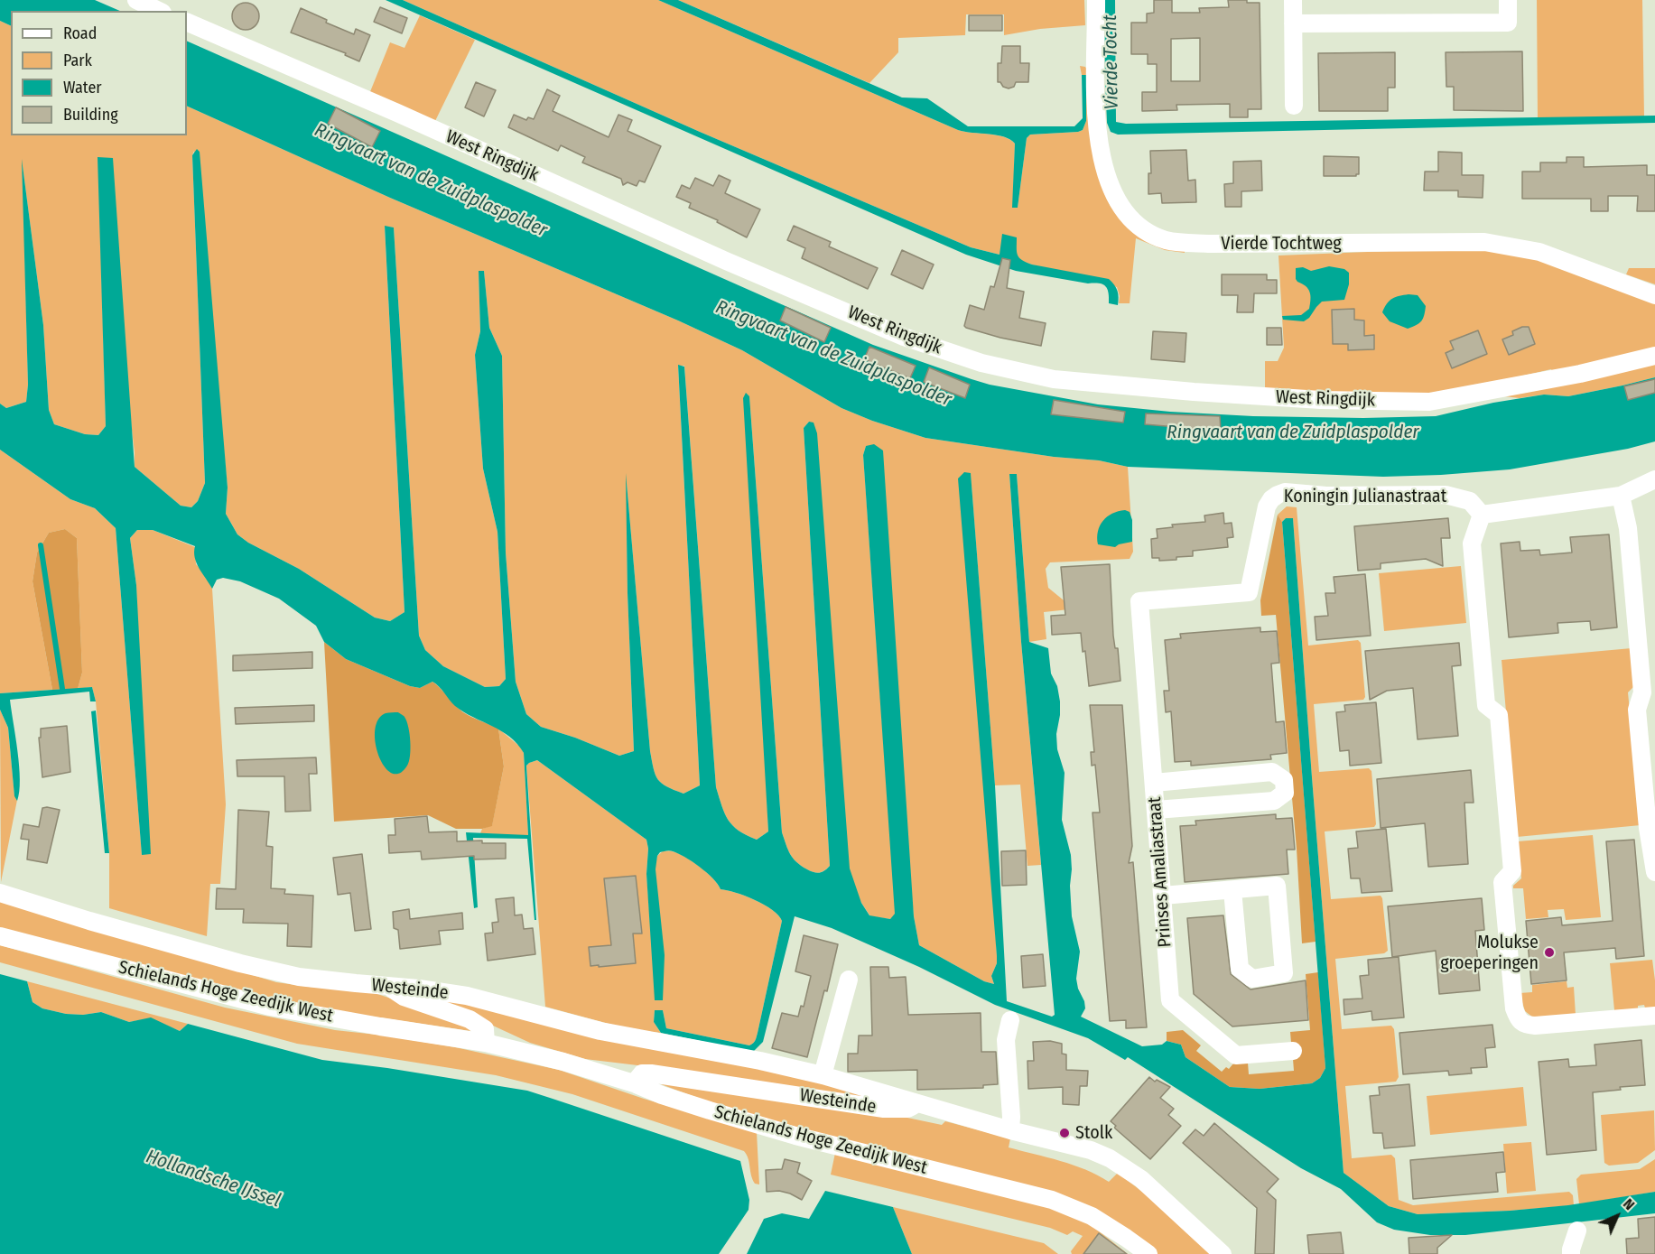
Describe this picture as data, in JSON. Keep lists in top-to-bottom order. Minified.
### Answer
{"streets":{"street":["West Ringdijk","Vierde Tochtweg","Koningin Julianastraat","Prinses Amaliastraat","Westeinde","Schielands Hoge Zeedijk West"]},"crossings":[["Koningin Julianastraat","Prinses Amaliastraat"],["Westeinde","Schielands Hoge Zeedijk West"]],"water":["Vierde Tocht","Ringvaart van de Zuidplaspolder","Hollandsche IJssel"],"places":["Molukse groeperingen","Stolk"],"legend":["Road","Park","Water","Building"],"north":"top right"}
